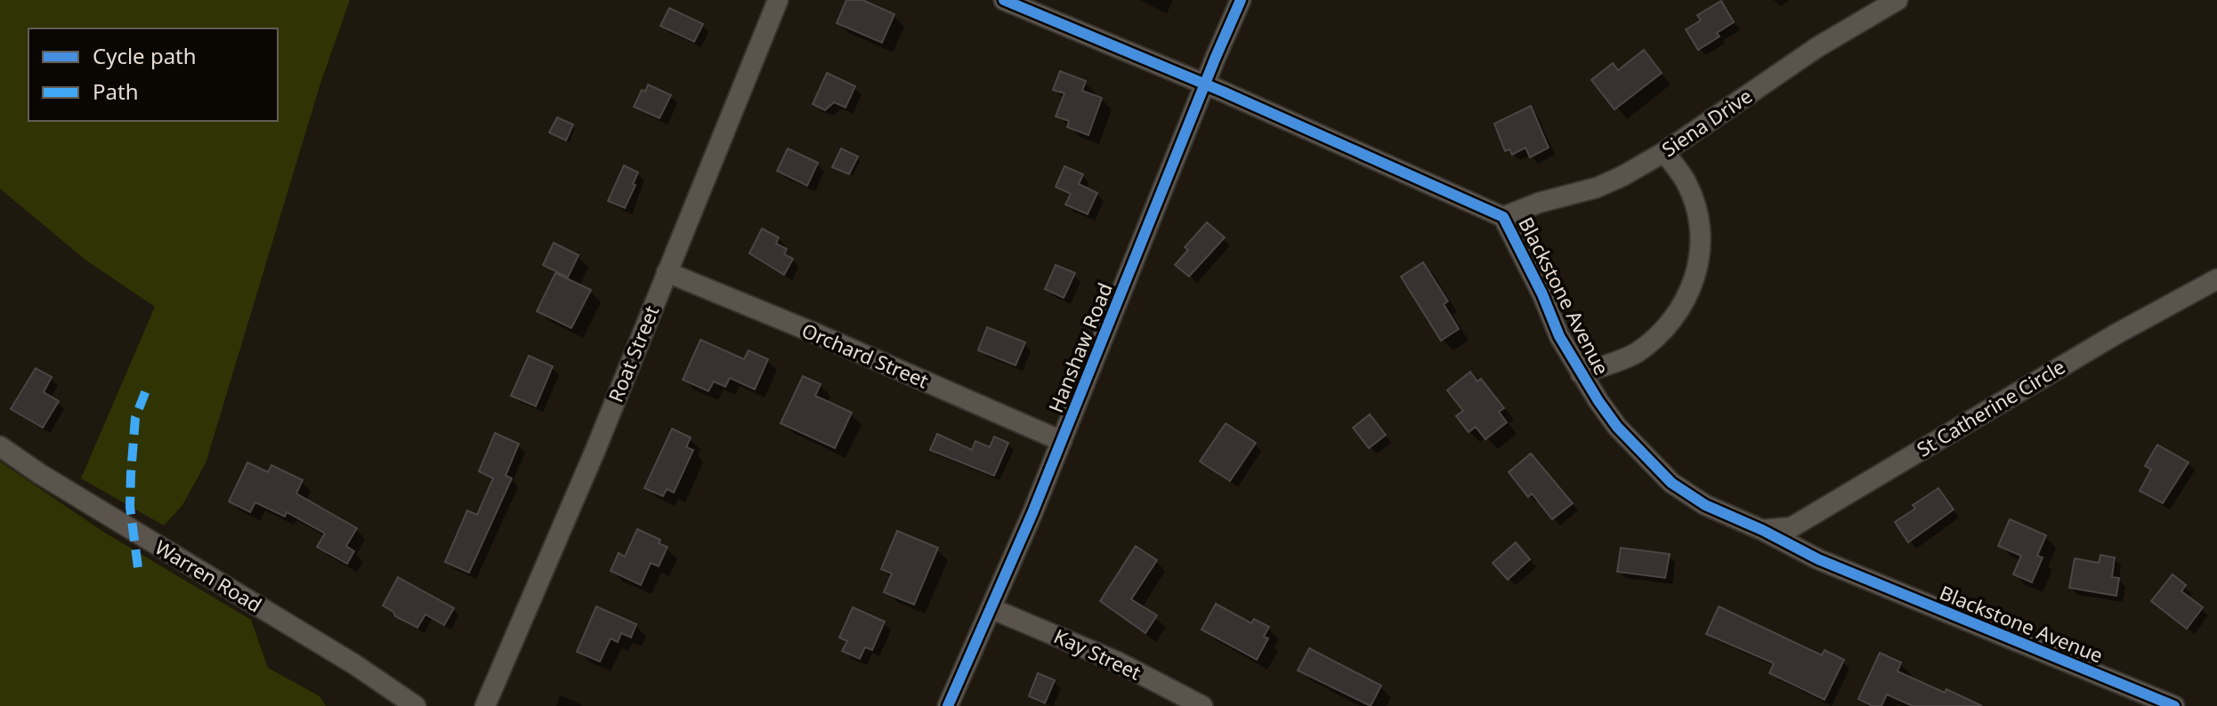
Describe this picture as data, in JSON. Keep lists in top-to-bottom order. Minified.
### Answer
{"streets":{"street":["Siena Drive","Blackstone Avenue","Hanshaw Road","Roat Street","Orchard Street","St Catherine Circle","Warren Road","Kay Street"]},"crossings":[["Siena Drive","Blackstone Avenue"],["Blackstone Avenue","Hanshaw Road"],["Blackstone Avenue","St Catherine Circle"],["Hanshaw Road","Orchard Street"],["Hanshaw Road","Kay Street"],["Roat Street","Orchard Street"]],"legend":["Cycle path","Path"]}
